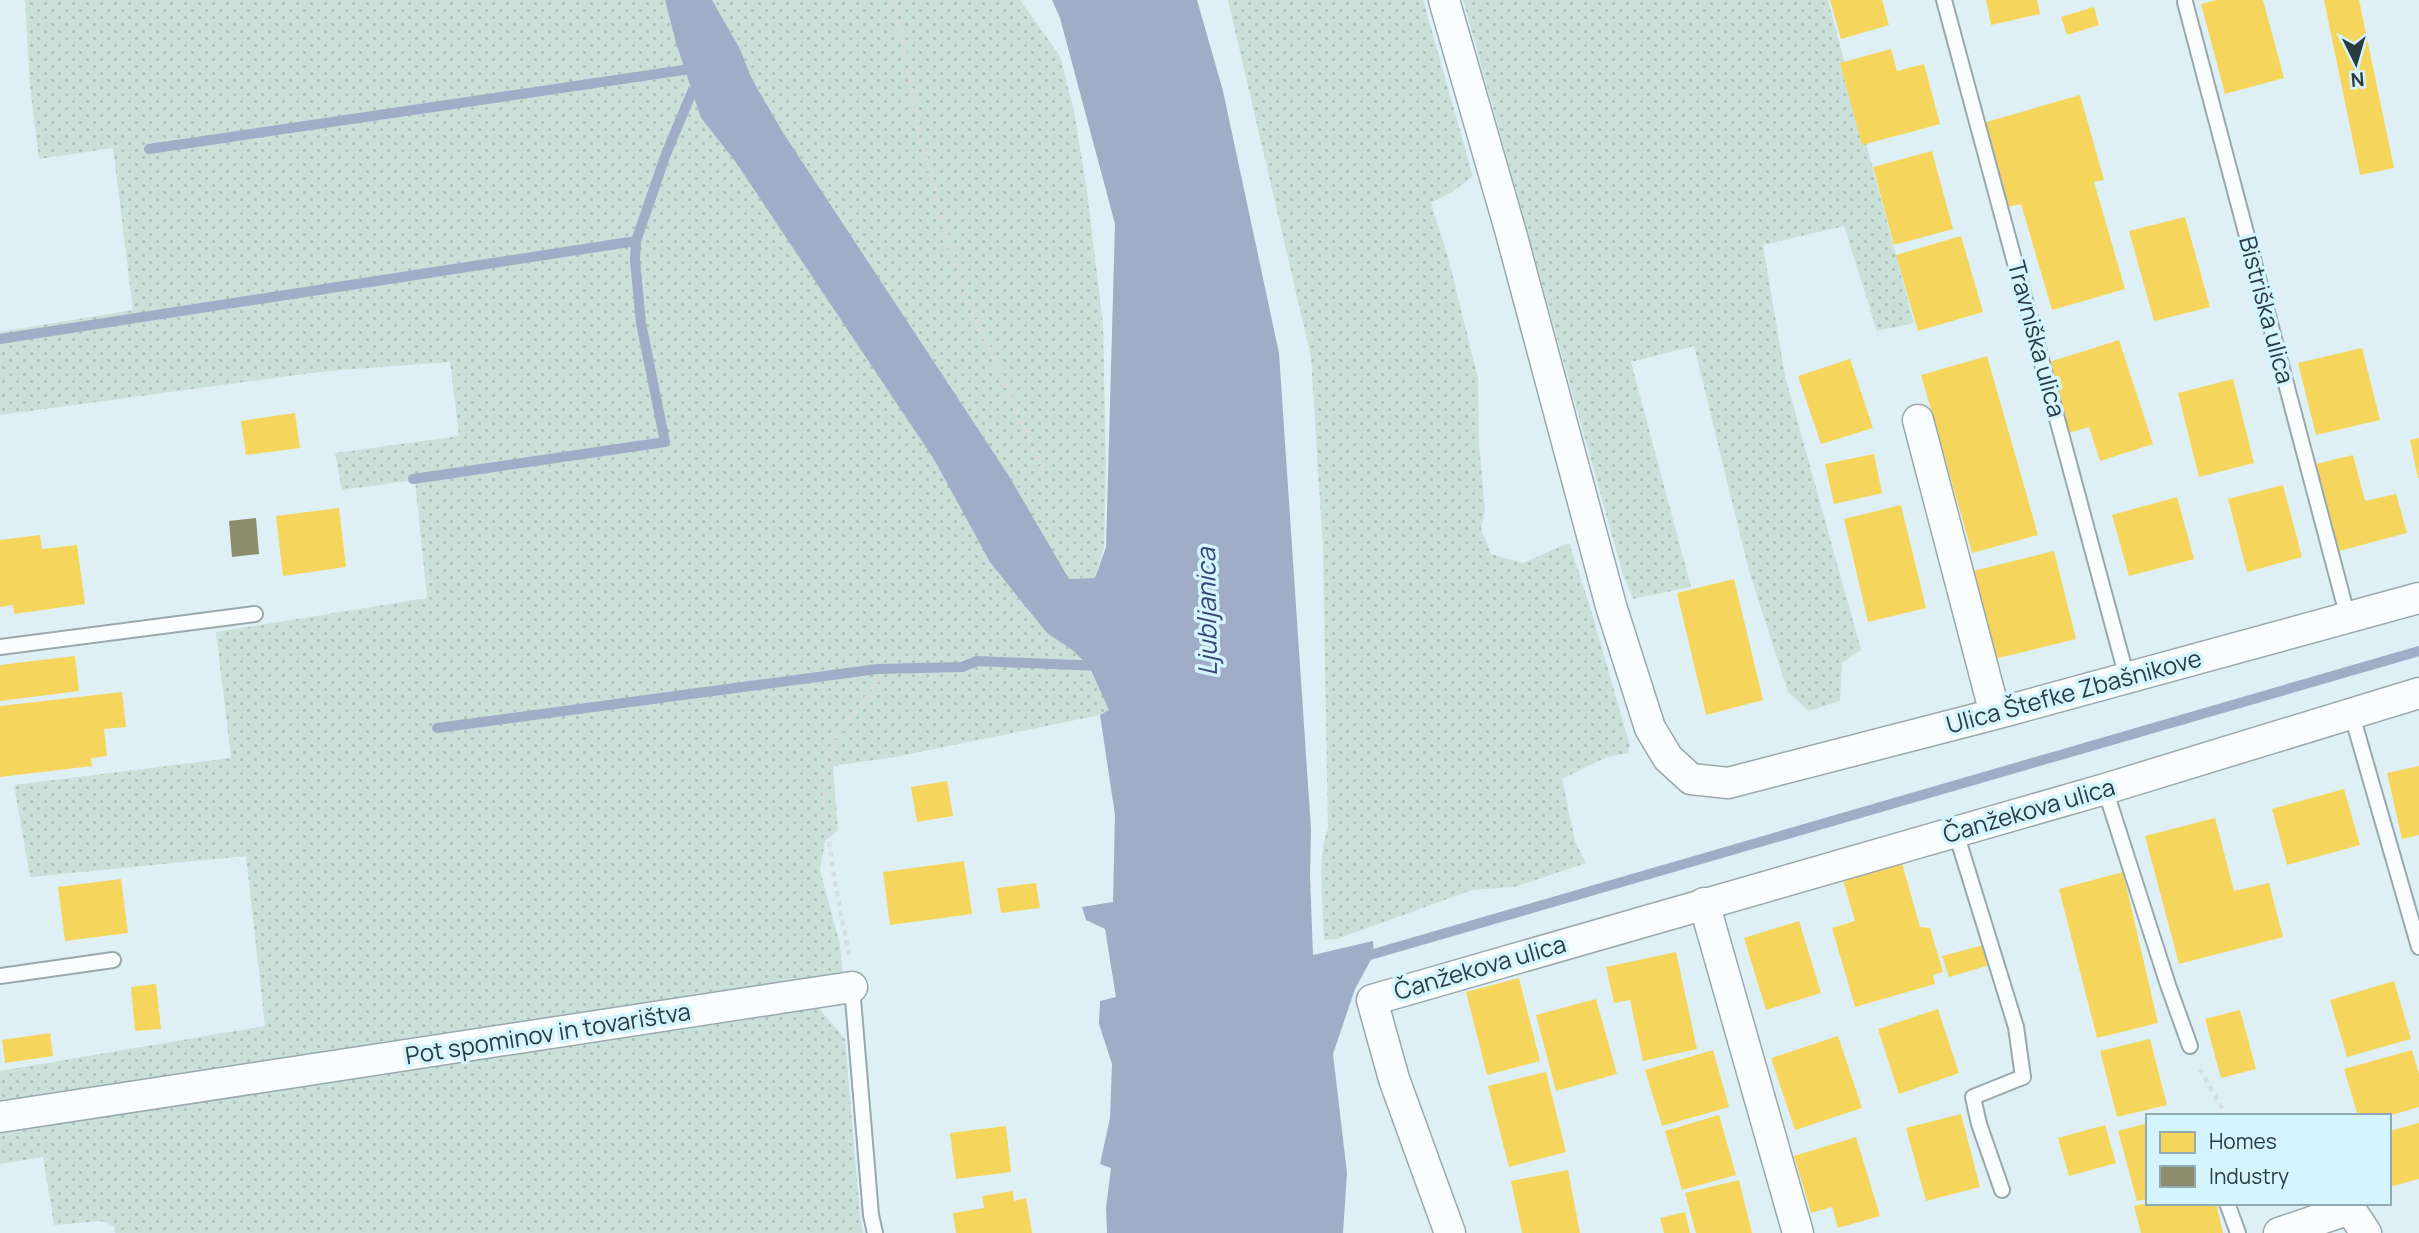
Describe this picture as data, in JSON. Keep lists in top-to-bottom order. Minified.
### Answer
{"streets":{"street":["Ulica Štefke Zbašnikove","Čanžekova ulica","Pot spominov in tovarištva"],"lane":["Bistriška ulica","Travniška ulica"]},"crossings":[["Bistriška ulica","Ulica Štefke Zbašnikove"],["Travniška ulica","Ulica Štefke Zbašnikove"]],"water":["Ljubljanica"],"legend":["Homes","Industry"],"north":"bottom"}
